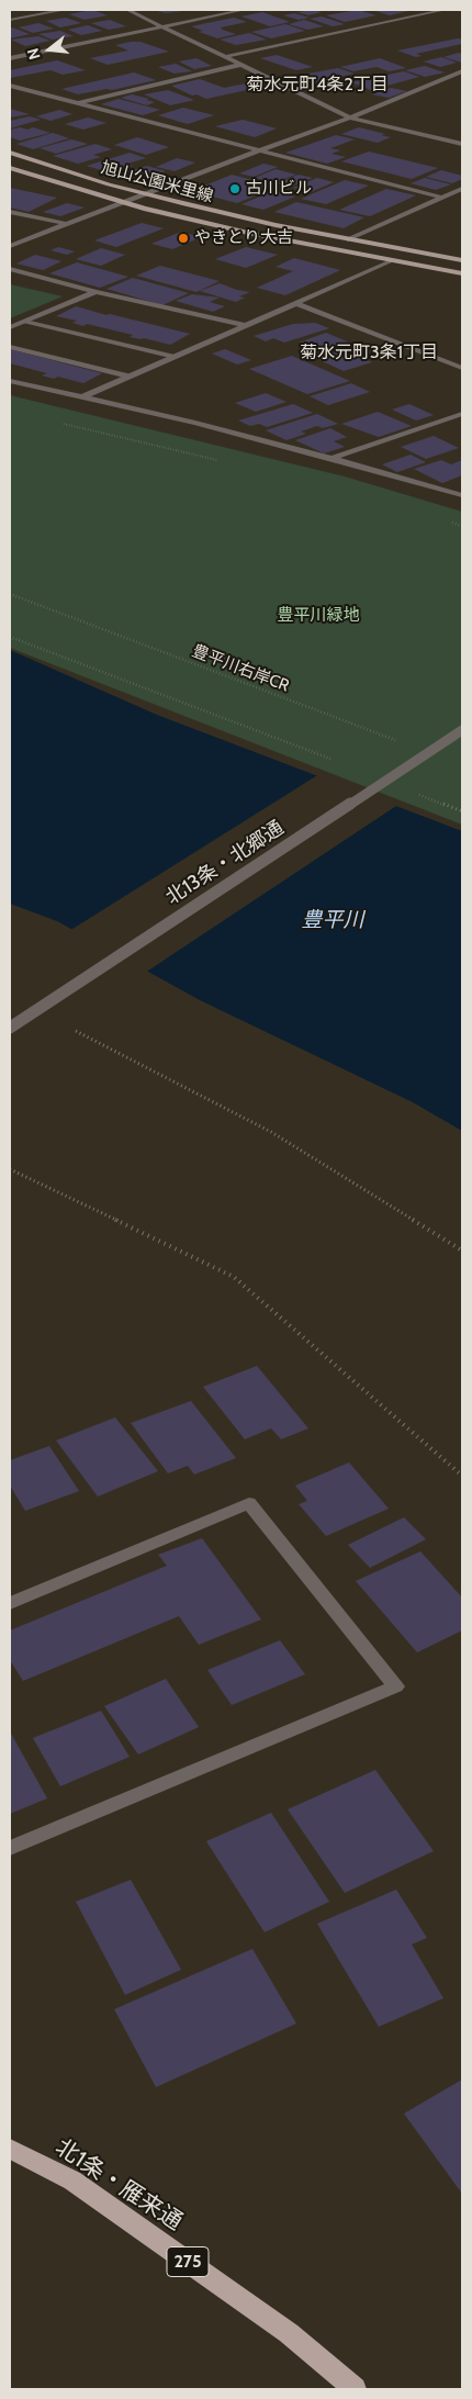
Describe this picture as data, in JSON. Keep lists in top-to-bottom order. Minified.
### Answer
{"streets":{"highway":["北1条・雁来通","275"],"main road":["旭山公園米里線"],"street":["北13条・北郷通"],"path":["豊平川右岸CR"]},"districts":["菊水元町4条2丁目","菊水元町3条1丁目"],"water":["豊平川"],"parks":["豊平川緑地"],"places":["古川ビル","やきとり大吉"],"north":"left"}
